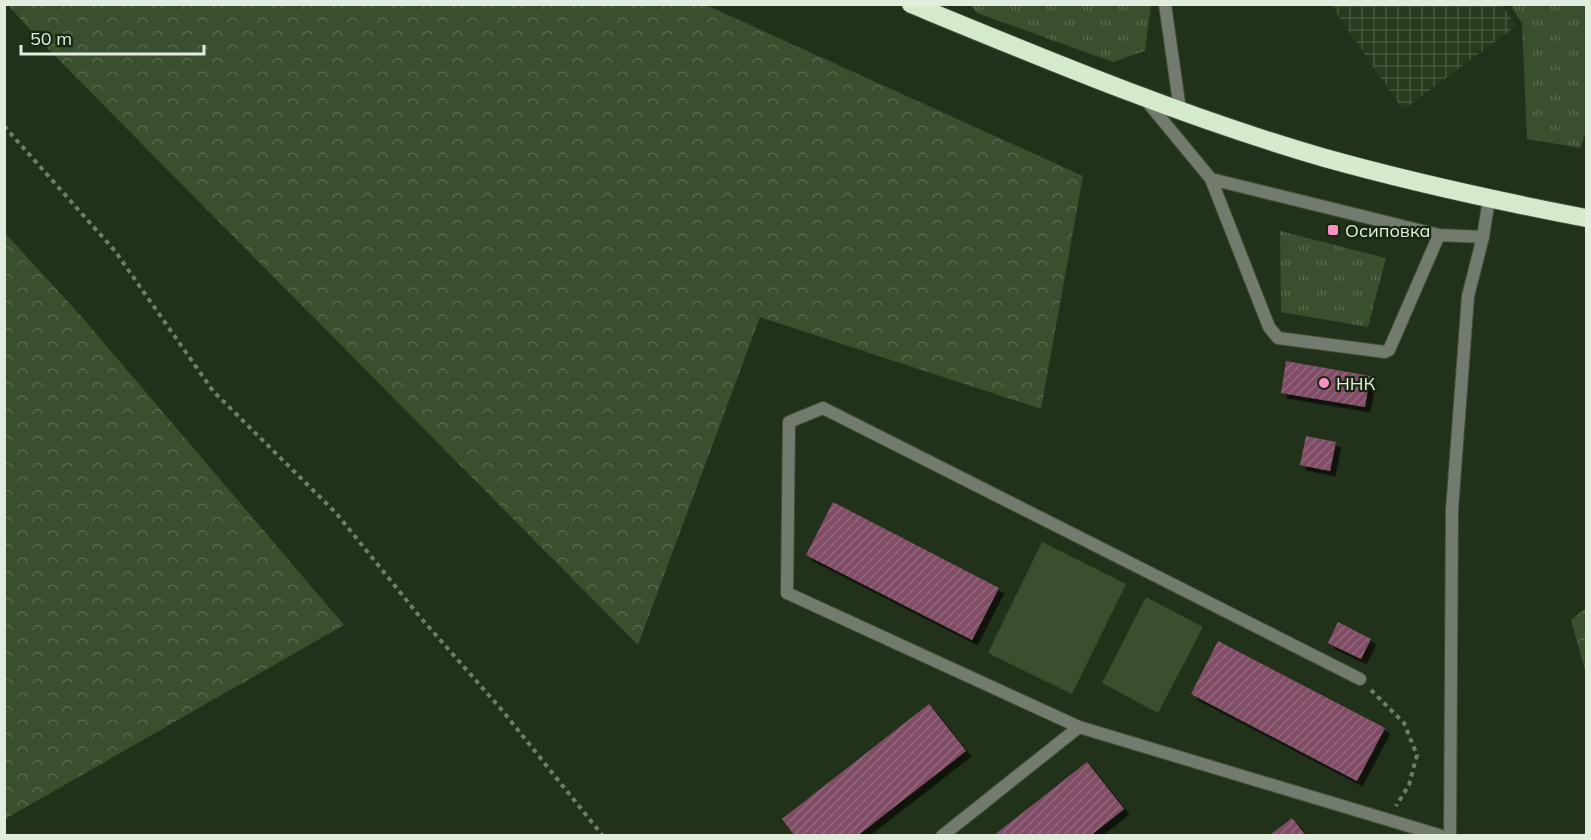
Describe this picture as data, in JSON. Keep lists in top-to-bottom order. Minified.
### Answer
{"places":{"transit":["Осиповка"],"other":["ННК"]},"scale_bar":"50 m"}
